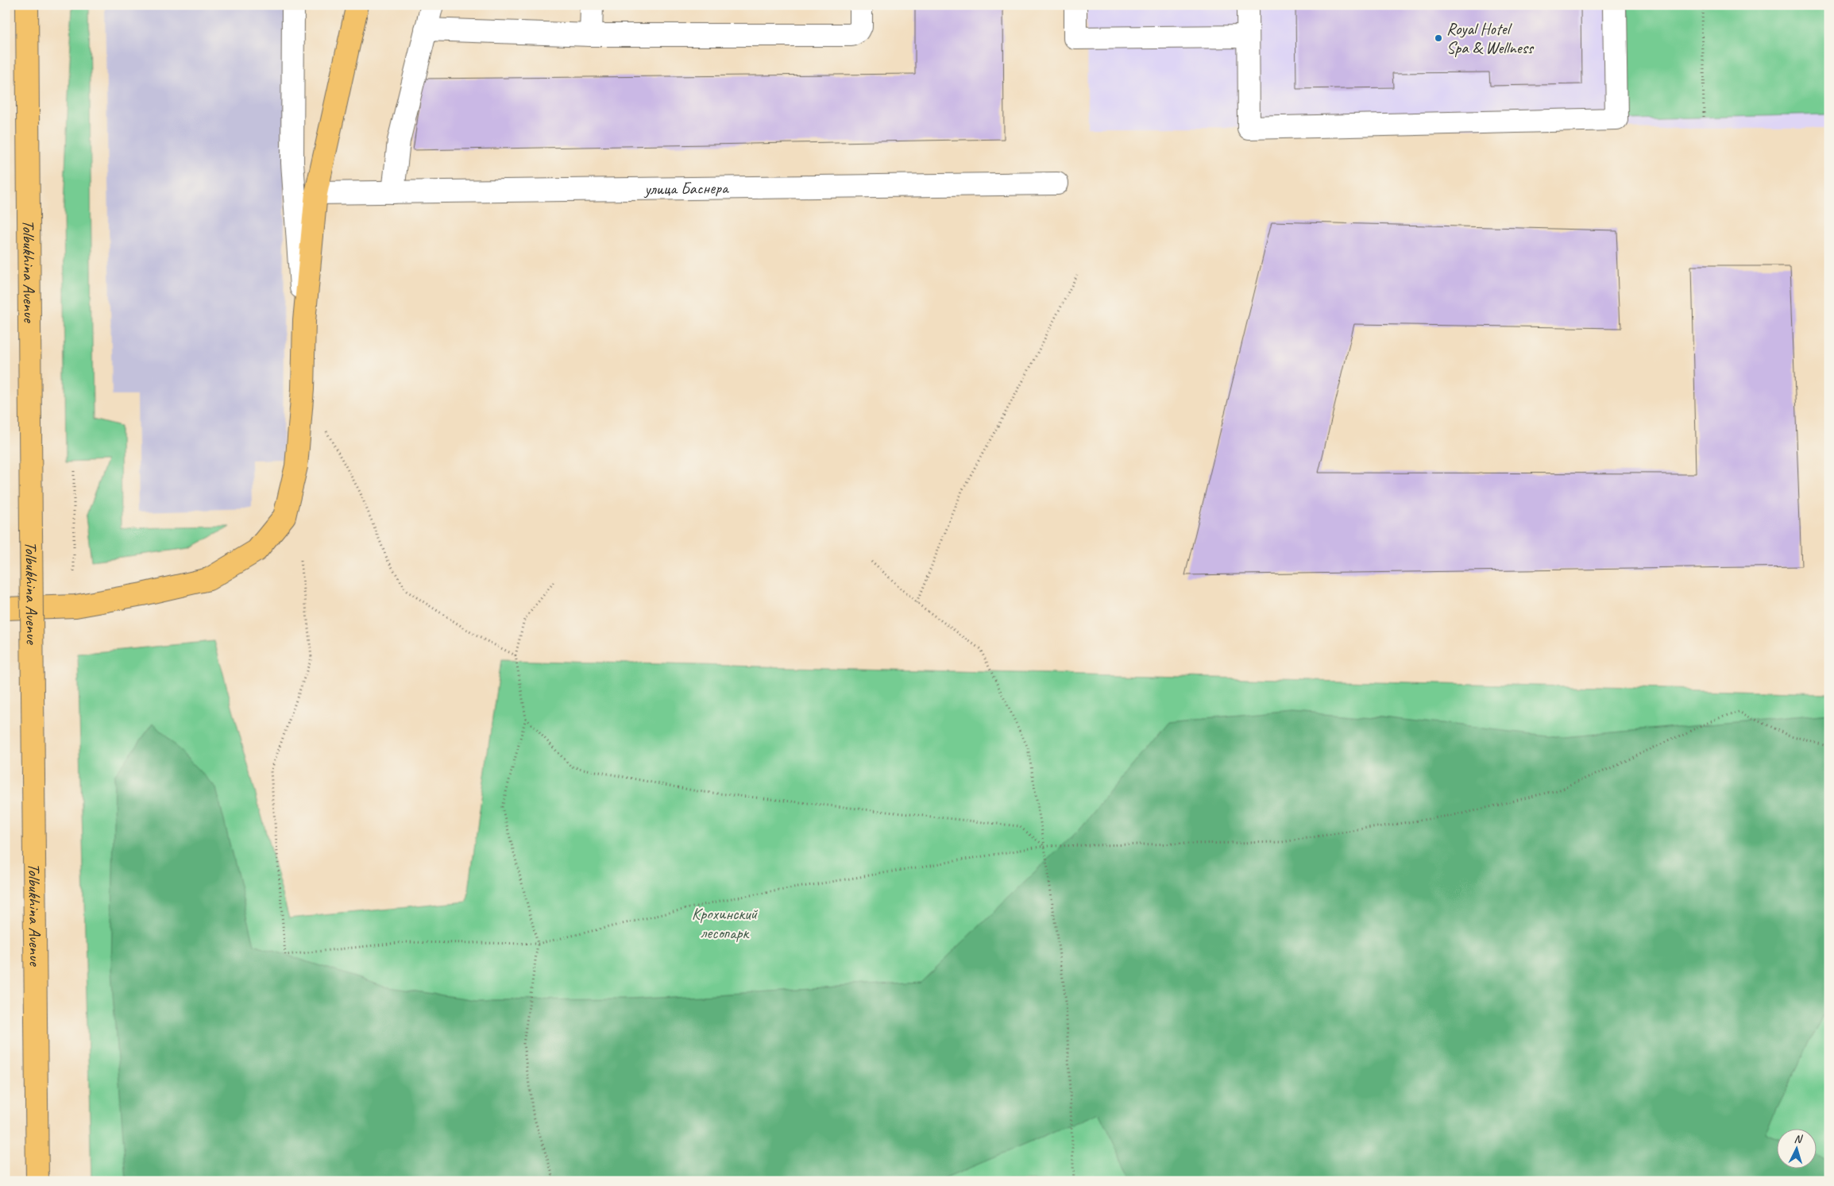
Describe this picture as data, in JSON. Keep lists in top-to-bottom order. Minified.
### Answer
{"streets":{"main road":["Tolbukhina Avenue"],"street":["улица Баснера"]},"parks":["Крохинский лесопарк"],"places":["Royal Hotel Spa & Wеllness"],"north":"top"}
